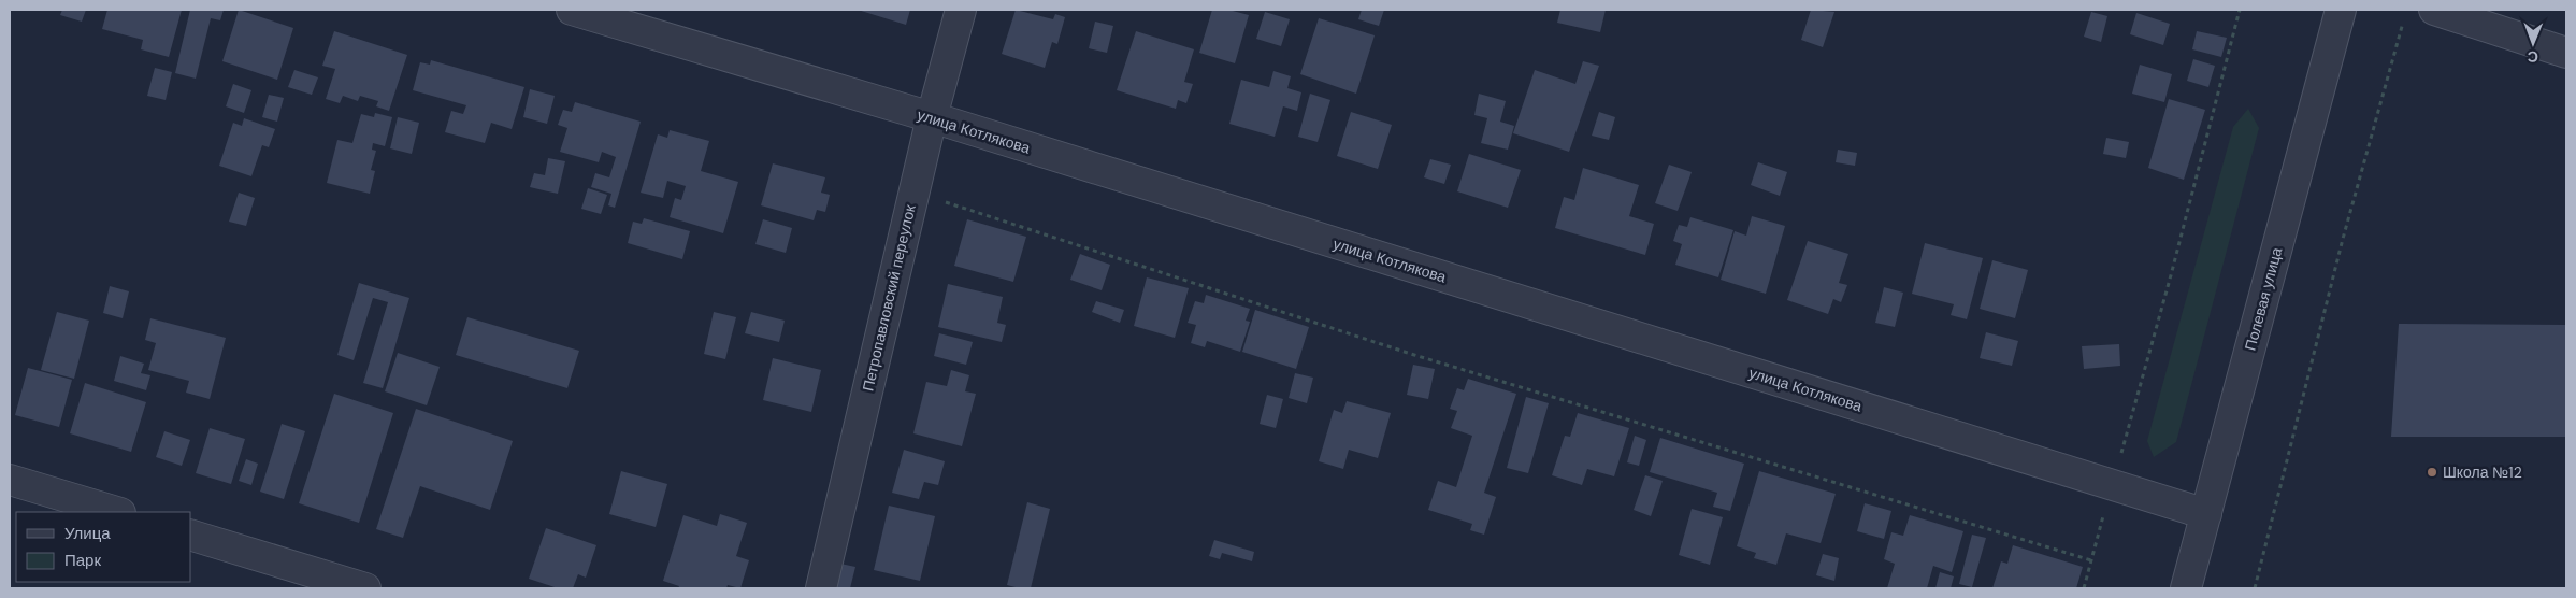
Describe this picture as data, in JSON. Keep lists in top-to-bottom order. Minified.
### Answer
{"streets":{"street":["улица Котлякова","Петропавловский переулок","Полевая улица"]},"crossings":[["улица Котлякова","Петропавловский переулок"],["улица Котлякова","Полевая улица"]],"places":["Школа №12"],"legend":["Улица","Парк"],"north":"bottom"}
